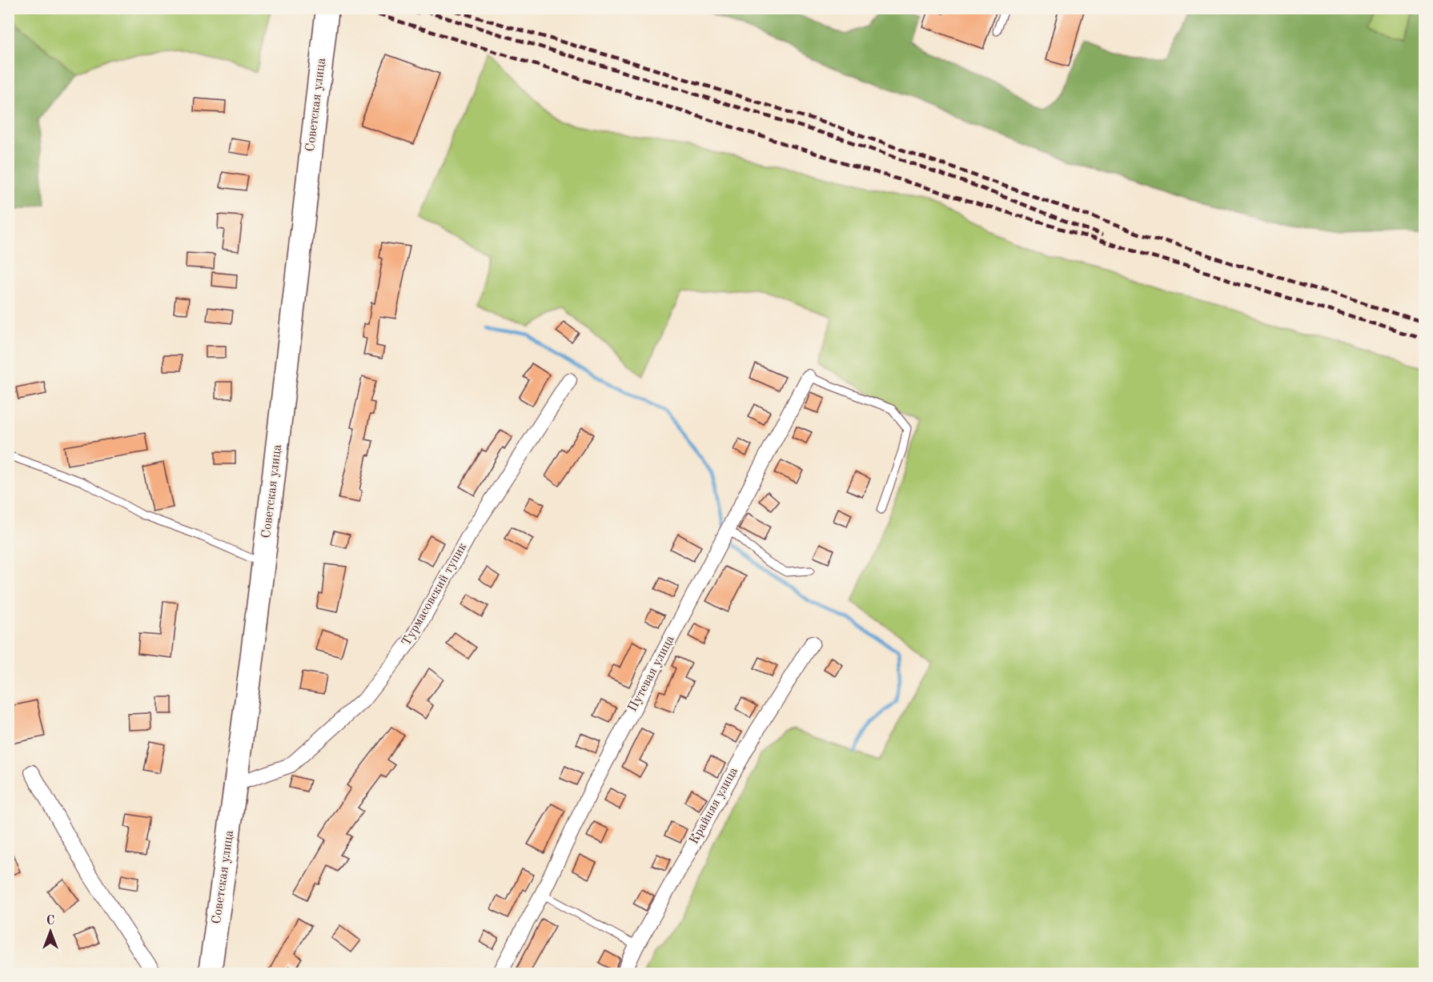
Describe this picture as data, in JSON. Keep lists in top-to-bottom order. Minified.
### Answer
{"streets":{"main road":["Советская улица"],"street":["Турмасовский тупик","Путевая улица","Крайняя улица"]},"crossings":[["Советская улица","Турмасовский тупик"]],"north":"top"}
